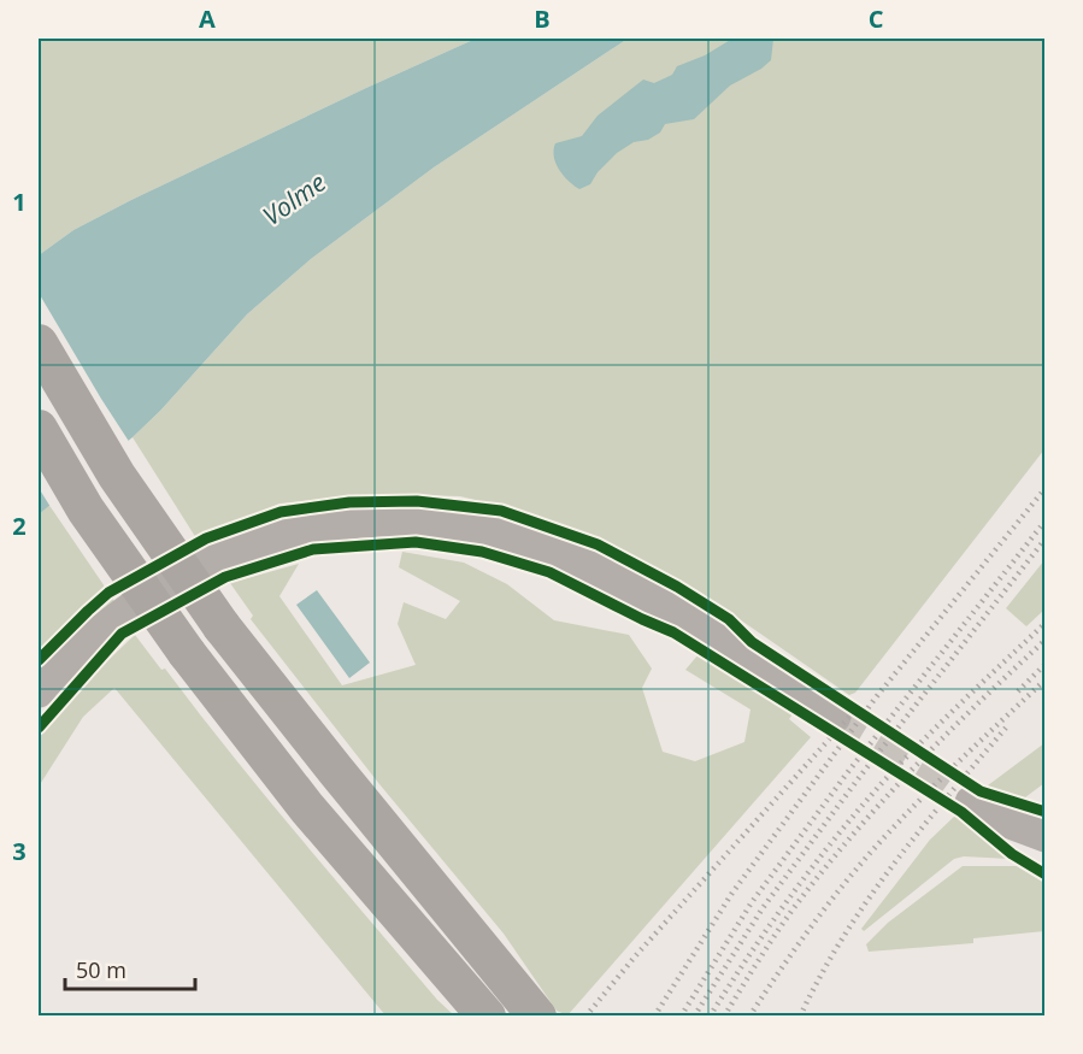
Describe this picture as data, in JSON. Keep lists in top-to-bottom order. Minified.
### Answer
{"water":["Volme"],"scale_bar":"50 m","grid":{"columns":["A","B","C"],"rows":["1","2","3"]}}
